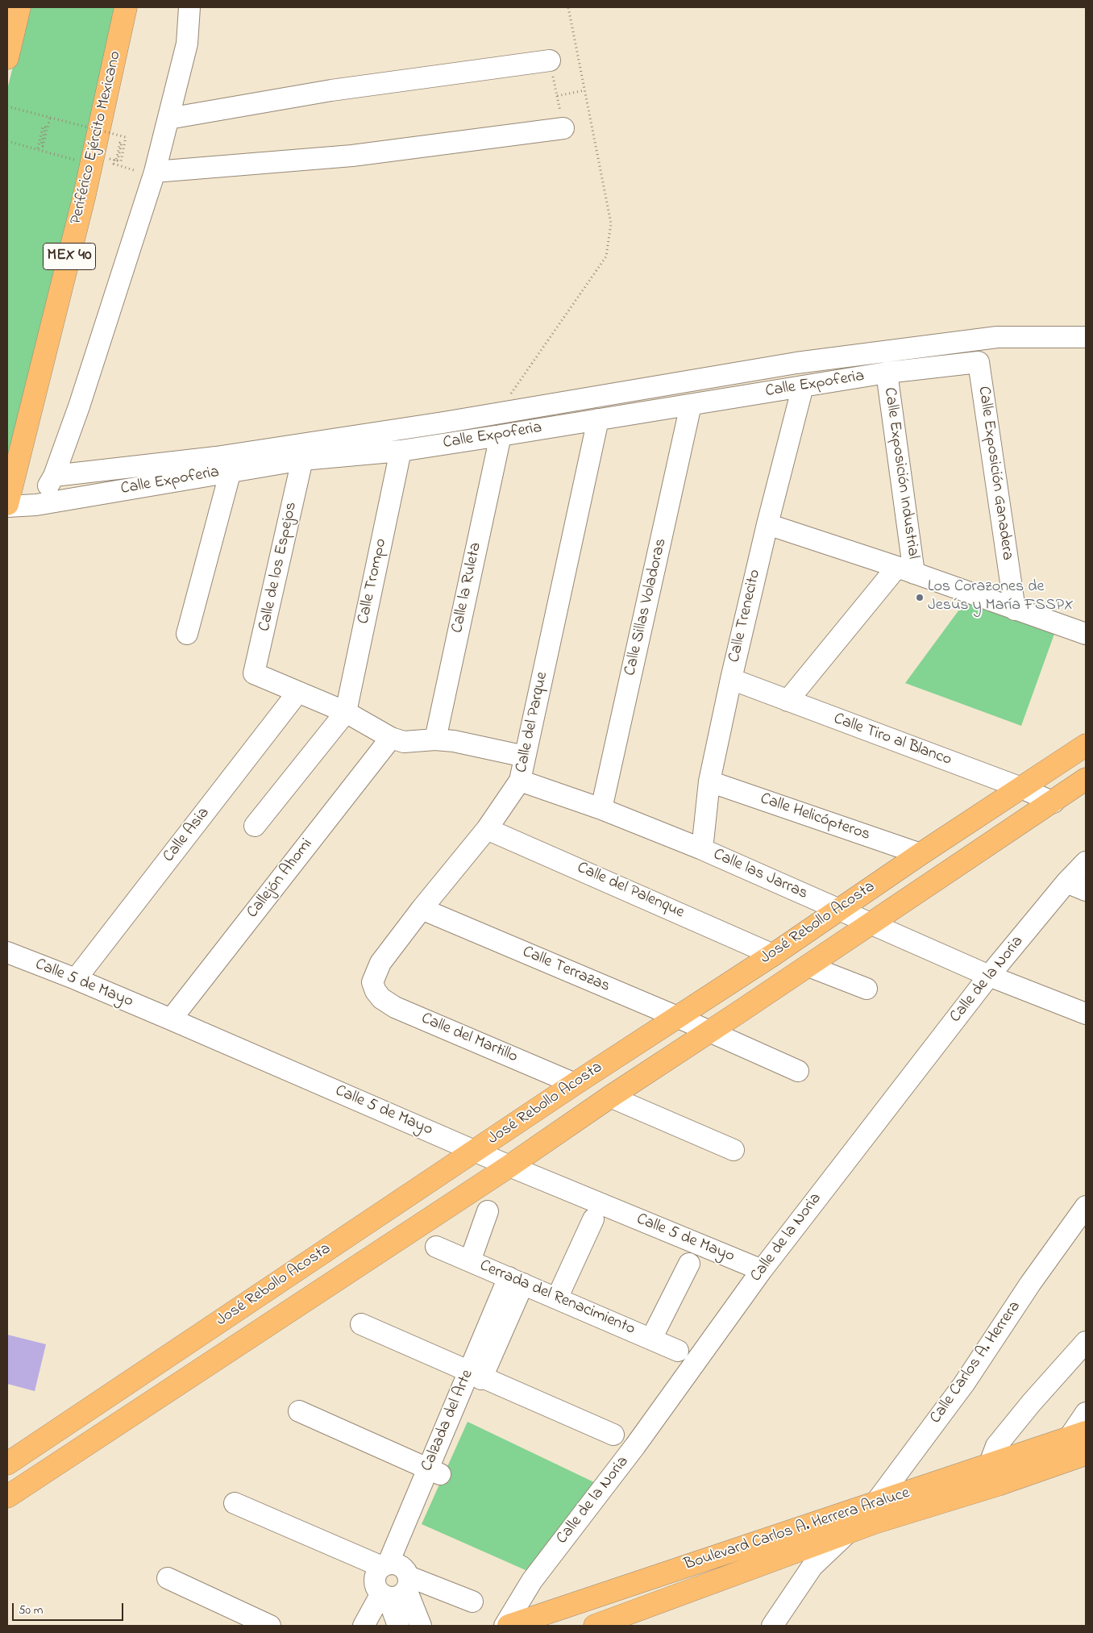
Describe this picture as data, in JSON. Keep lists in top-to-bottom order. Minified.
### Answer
{"streets":{"main road":["Periférico Ejército Mexicano","MEX 40","José Rebollo Acosta","Boulevard Carlos A. Herrera Araluce"],"street":["Calle Expoferia","Calle Exposición Industrial","Calle Exposición Ganadera","Calle de los Espejos","Calle Trompo","Calle la Ruleta","Calle Sillas Voladoras","Calle Trenecito","Calle del Parque","Calle Tiro al Blanco","Calle Helicópteros","Calle Asia","Calle las Jarras","Callejón Ahomi","Calle del Palenque","Calle Terrazas","Calle de la Noria","Calle 5 de Mayo","Calle del Martillo","Cerrada del Renacimiento","Calle Carlos A. Herrera","Calzada del Arte"]},"crossings":[["Periférico Ejército Mexicano","Calle Expoferia"],["Calle Expoferia","Calle Exposición Industrial"],["Calle Expoferia","Calle Exposición Ganadera"],["Calle Expoferia","Calle de los Espejos"],["Calle Expoferia","Calle Trompo"],["Calle Expoferia","Calle la Ruleta"],["Calle Expoferia","Calle Sillas Voladoras"],["Calle Expoferia","Calle Trenecito"],["Calle Expoferia","Calle del Parque"],["Calle Exposición Industrial","Calle Tiro al Blanco"],["Calle de los Espejos","Calle Asia"],["Calle Sillas Voladoras","Calle las Jarras"],["Calle Trenecito","Calle Tiro al Blanco"],["Calle Trenecito","Calle Helicópteros"],["Calle Trenecito","Calle las Jarras"],["Calle del Parque","Calle las Jarras"],["Calle del Parque","Calle del Palenque"],["Calle del Parque","Calle Terrazas"],["Calle del Parque","Calle del Martillo"],["Calle Tiro al Blanco","José Rebollo Acosta"],["Calle Helicópteros","José Rebollo Acosta"],["Calle Asia","Calle 5 de Mayo"],["Calle las Jarras","José Rebollo Acosta"],["Calle las Jarras","Calle de la Noria"],["Callejón Ahomi","Calle 5 de Mayo"],["Calle del Palenque","José Rebollo Acosta"],["José Rebollo Acosta","Calle Terrazas"],["José Rebollo Acosta","Calle 5 de Mayo"],["José Rebollo Acosta","Calle del Martillo"],["Calle de la Noria","Calle 5 de Mayo"],["Cerrada del Renacimiento","Calzada del Arte"],["Calle Carlos A. Herrera","Boulevard Carlos A. Herrera Araluce"]],"places":["Los Corazones de Jesús y María FSSPX"],"scale_bar":"50 m"}
